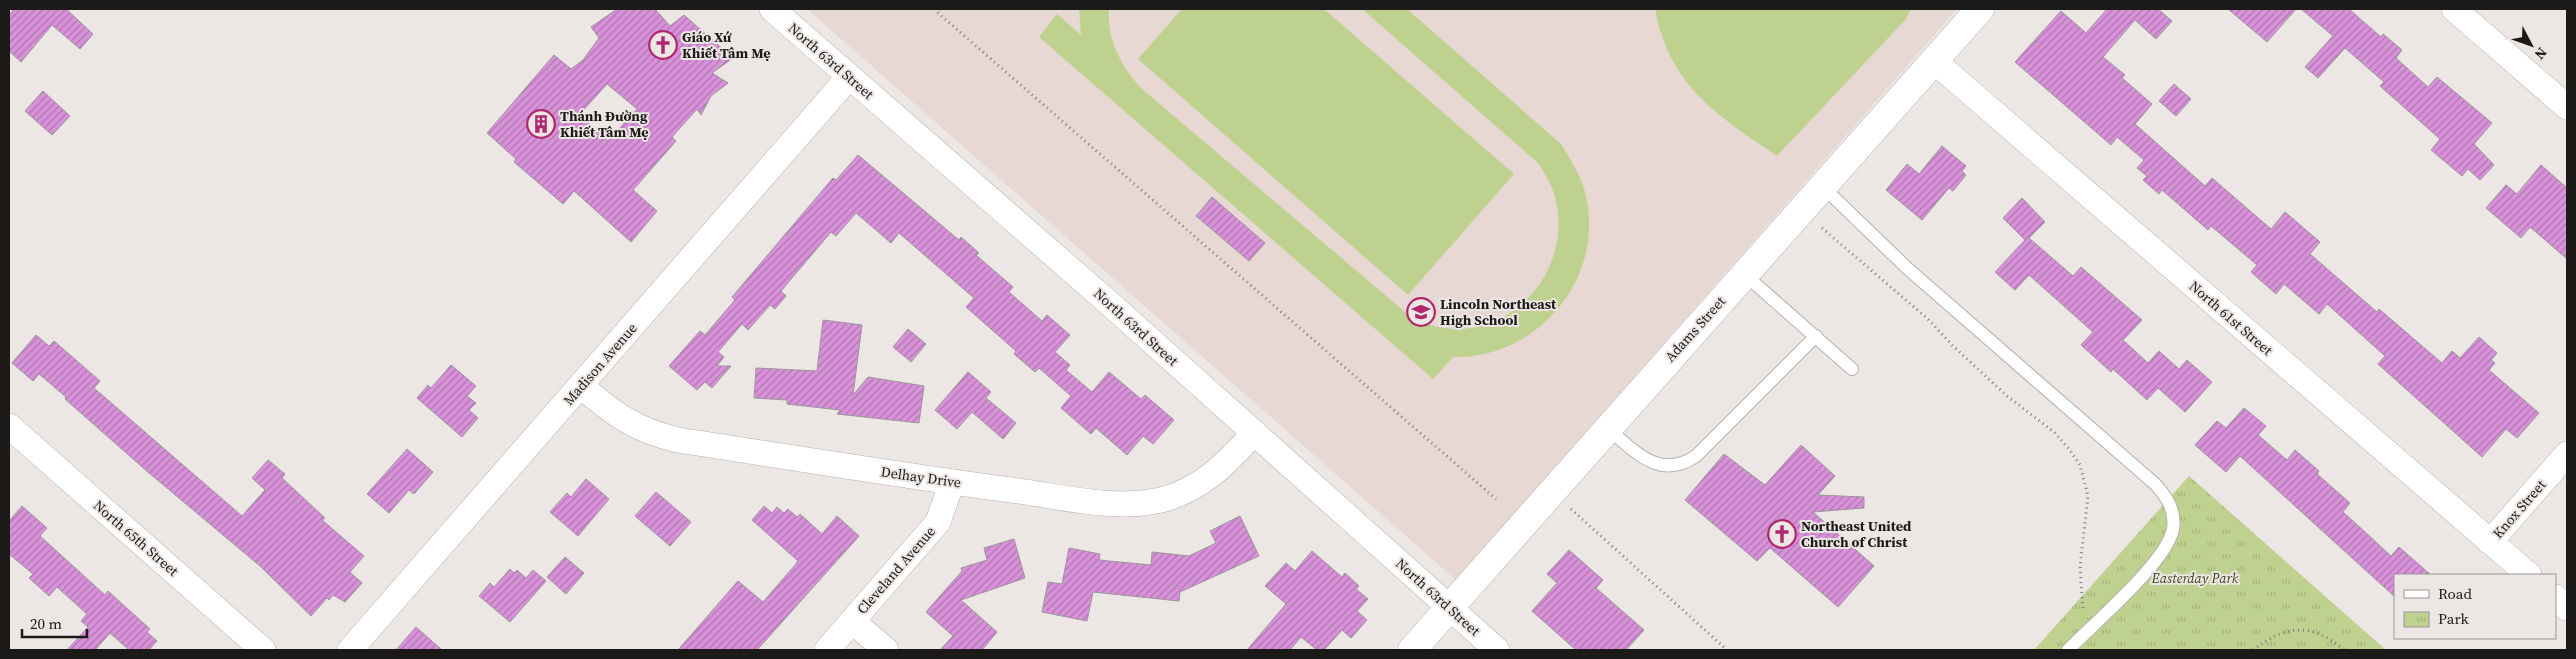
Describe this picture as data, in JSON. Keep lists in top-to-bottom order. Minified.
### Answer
{"streets":{"main road":["Adams Street"],"street":["North 63rd Street","North 61st Street","Madison Avenue","Delhay Drive","Knox Street","North 65th Street","Cleveland Avenue"]},"crossings":[["North 63rd Street","Adams Street"],["North 63rd Street","Madison Avenue"],["North 63rd Street","Delhay Drive"],["North 61st Street","Adams Street"],["North 61st Street","Knox Street"],["Madison Avenue","Delhay Drive"],["Delhay Drive","Cleveland Avenue"]],"parks":["Easterday Park"],"places":{"church":["Giáo Xứ Khiết Tâm Mẹ","Northeast United Church of Christ"],"building":["Thánh Đường Khiết Tâm Mẹ"],"school or university":["Lincoln Northeast High School"]},"legend":["Road","Park"],"scale_bar":"20 m","north":"bottom right"}
